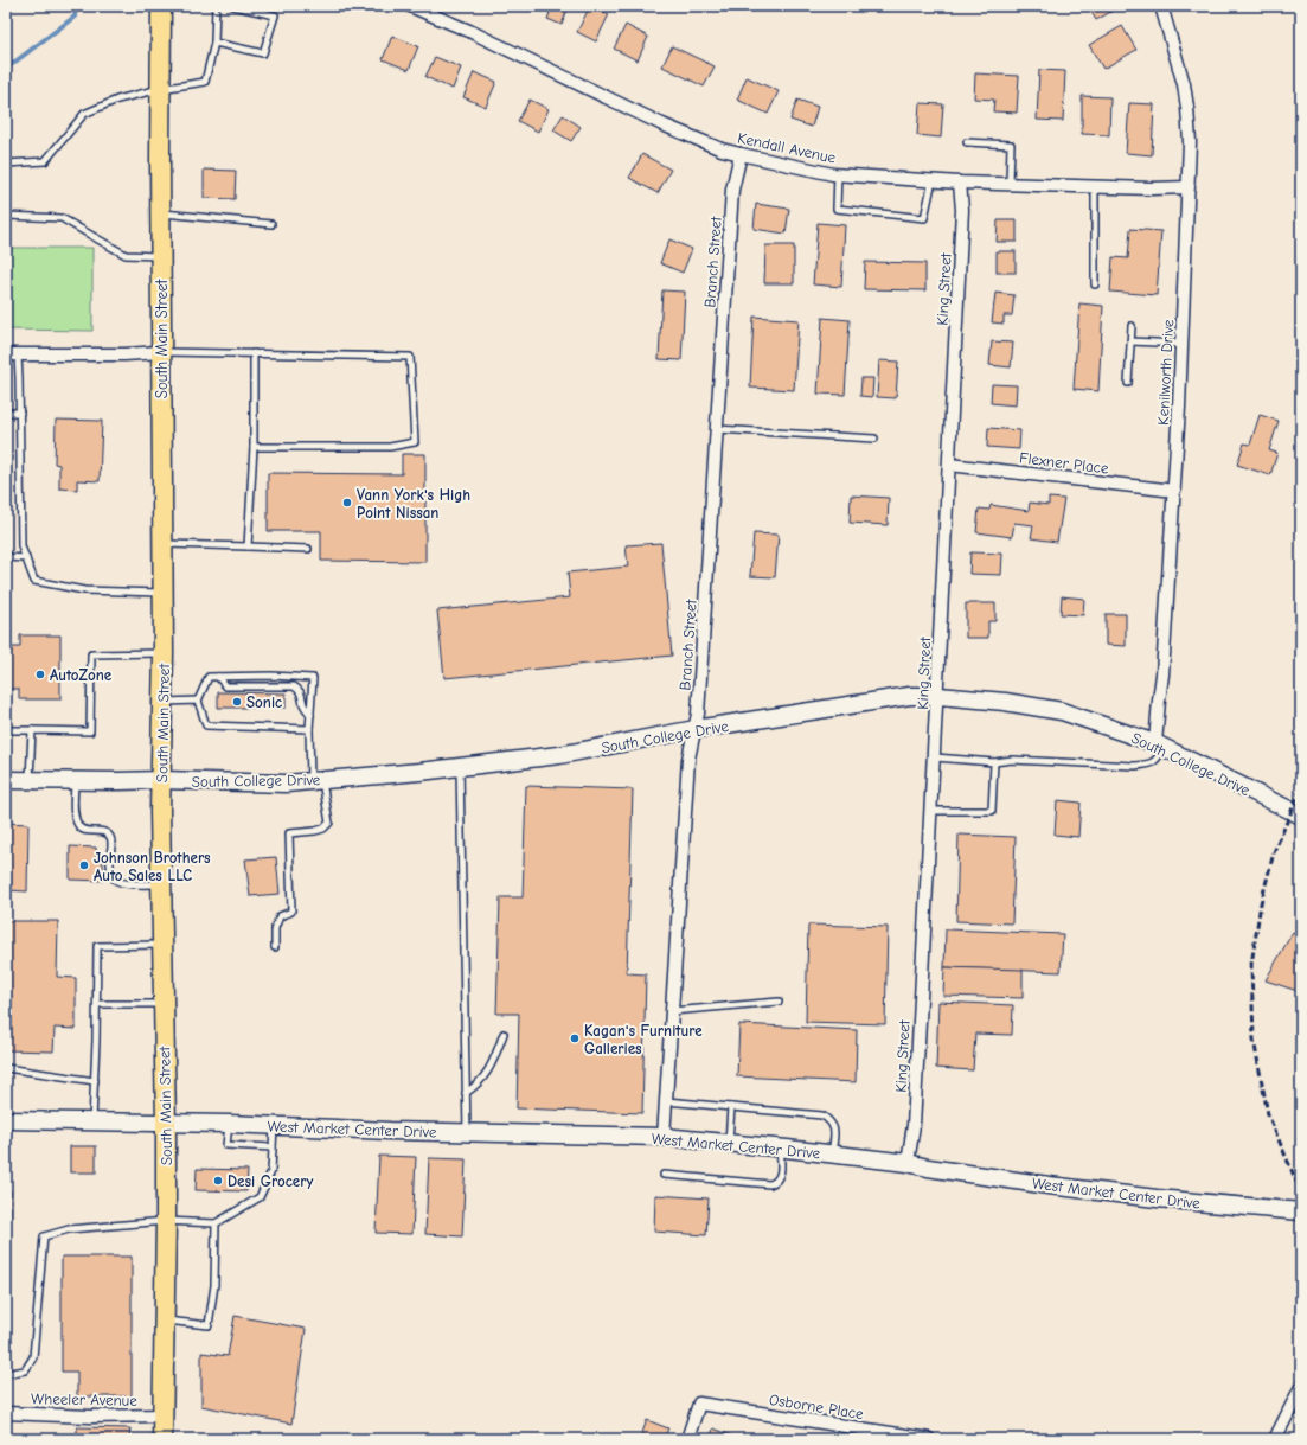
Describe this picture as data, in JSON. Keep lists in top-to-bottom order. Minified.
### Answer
{"streets":{"main road":["South Main Street","South College Drive","West Market Center Drive"],"street":["Kendall Avenue","Branch Street","King Street","Kenilworth Drive","Flexner Place","Wheeler Avenue","Osborne Place"]},"crossings":[["Kendall Avenue","Branch Street"],["Kendall Avenue","King Street"],["Kendall Avenue","Kenilworth Drive"],["Branch Street","South College Drive"],["Branch Street","West Market Center Drive"],["King Street","Flexner Place"],["King Street","South College Drive"],["King Street","West Market Center Drive"],["South Main Street","South College Drive"],["South Main Street","West Market Center Drive"],["South Main Street","Wheeler Avenue"],["Kenilworth Drive","Flexner Place"],["Kenilworth Drive","South College Drive"]],"places":["Vann York's High Point Nissan","AutoZone","Sonic","Johnson Brothers Auto Sales LLC","Kagan's Furniture Galleries","Desi Grocery"]}
